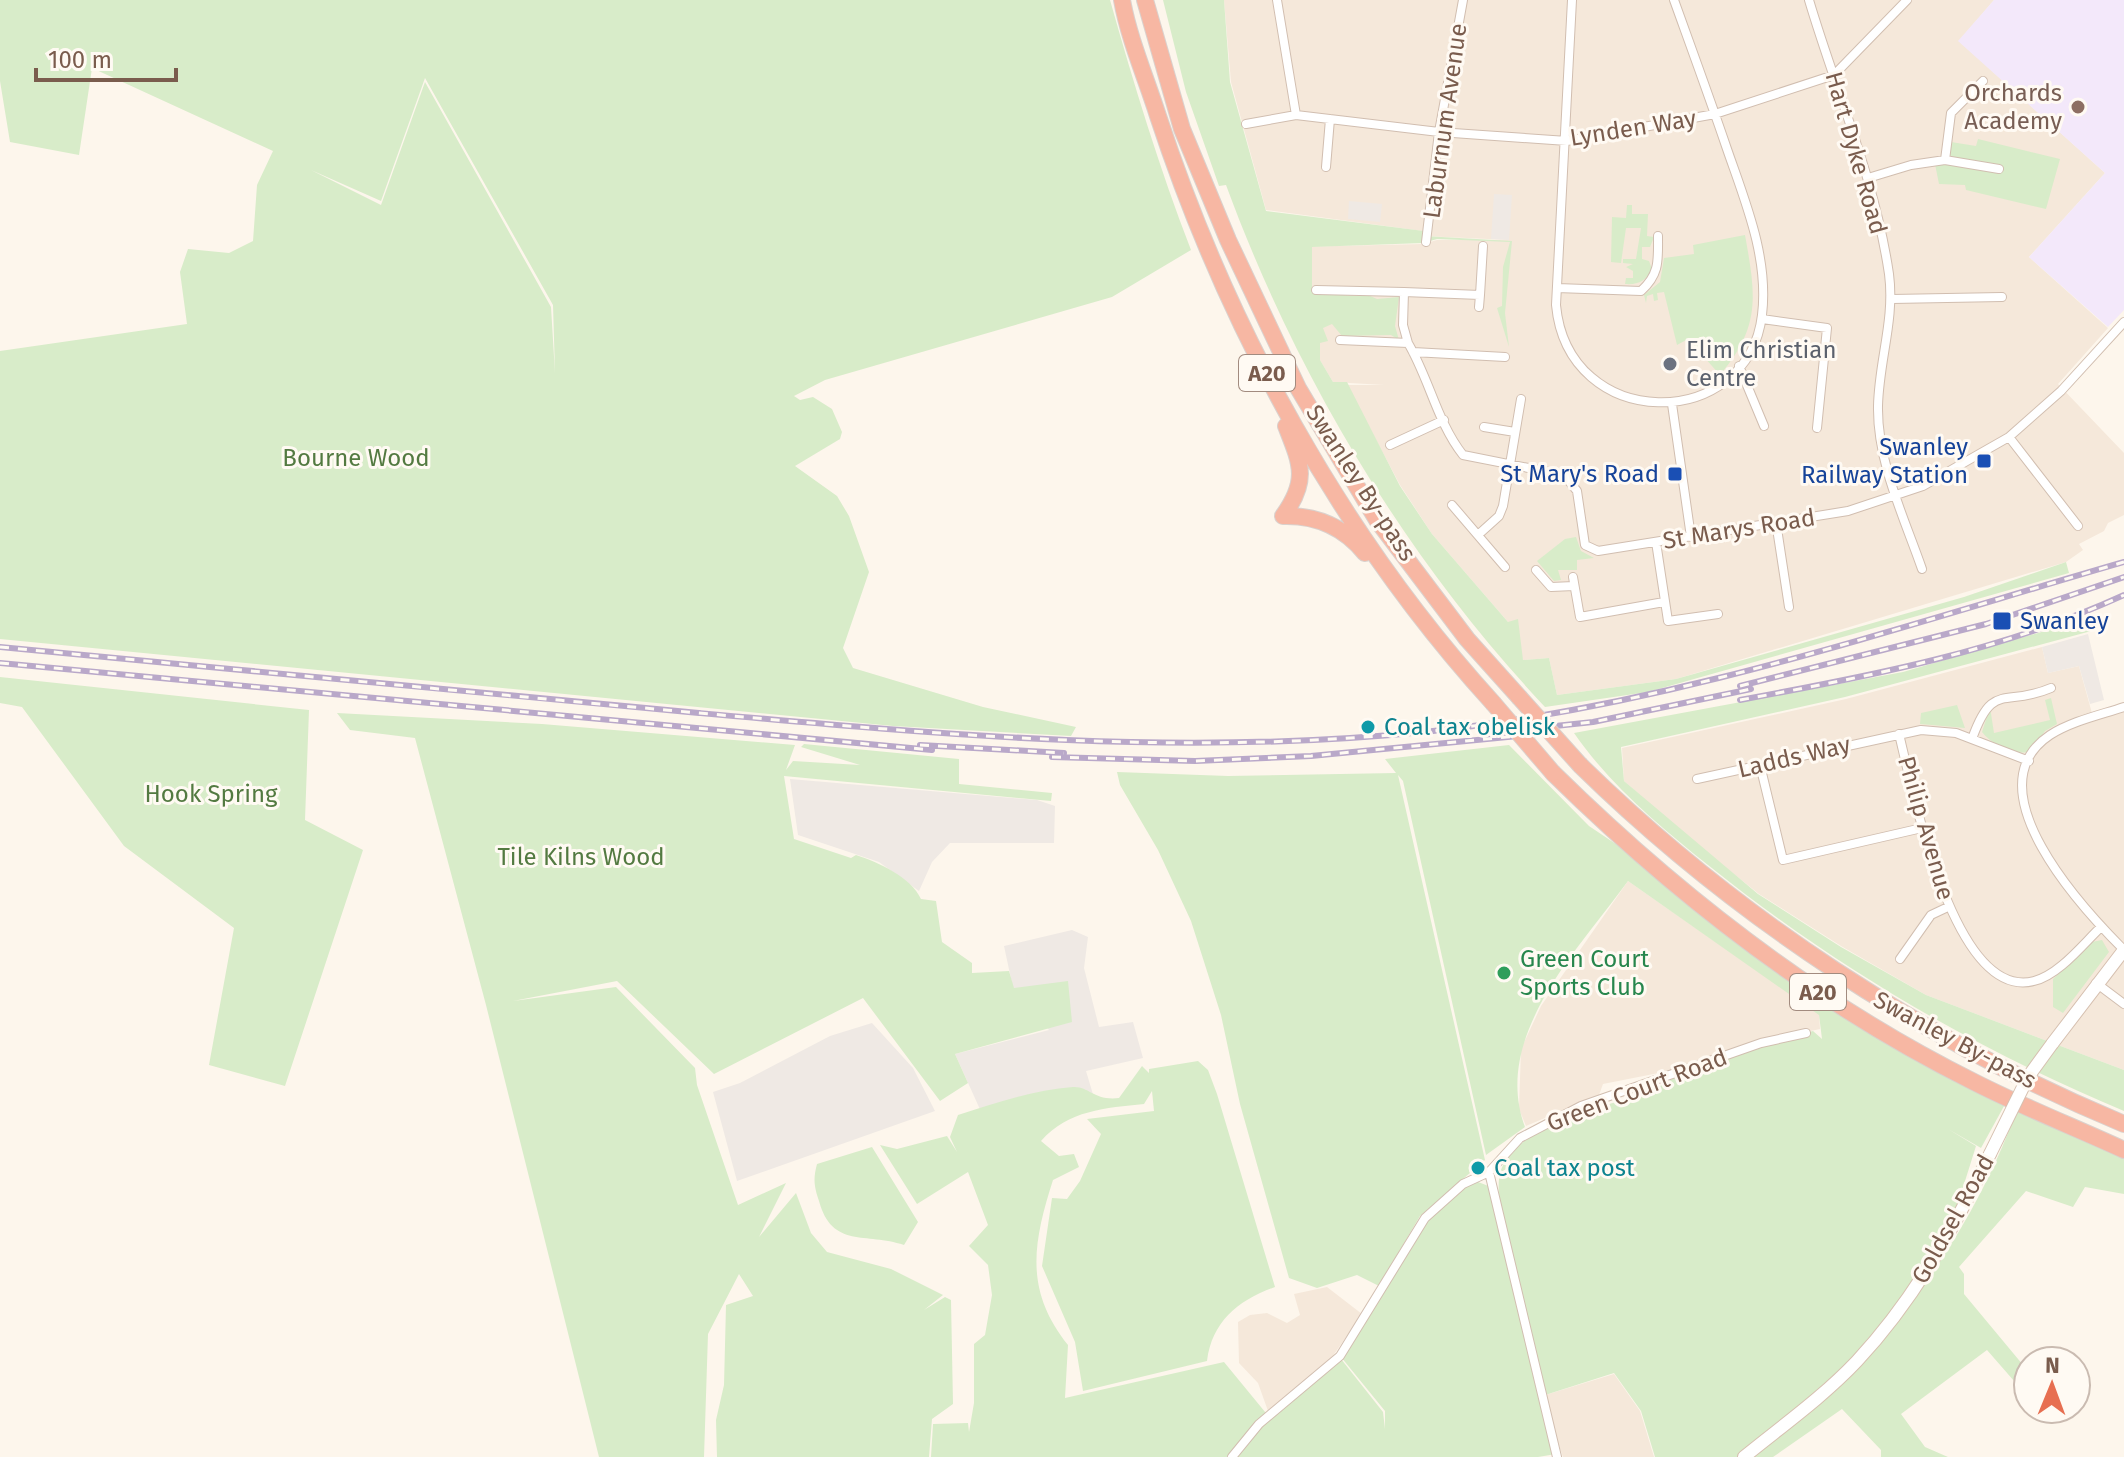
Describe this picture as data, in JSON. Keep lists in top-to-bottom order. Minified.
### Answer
{"streets":{"highway":["A20","Swanley By-pass"],"main road":["Goldsel Road"],"street":["Laburnum Avenue","Lynden Way","Hart Dyke Road","St Marys Road","Ladds Way","Philip Avenue","Green Court Road"]},"crossings":[["Laburnum Avenue","Lynden Way"],["Lynden Way","Hart Dyke Road"],["Hart Dyke Road","St Marys Road"],["Ladds Way","Philip Avenue"]],"parks":["Bourne Wood","Hook Spring","Tile Kilns Wood"],"places":{"other":["Orchards Academy","Elim Christian Centre","Coal tax obelisk","Green Court Sports Club","Coal tax post"],"transit":["Swanley Railway Station","St Mary's Road","Swanley"]},"scale_bar":"100 m","north":"top"}
